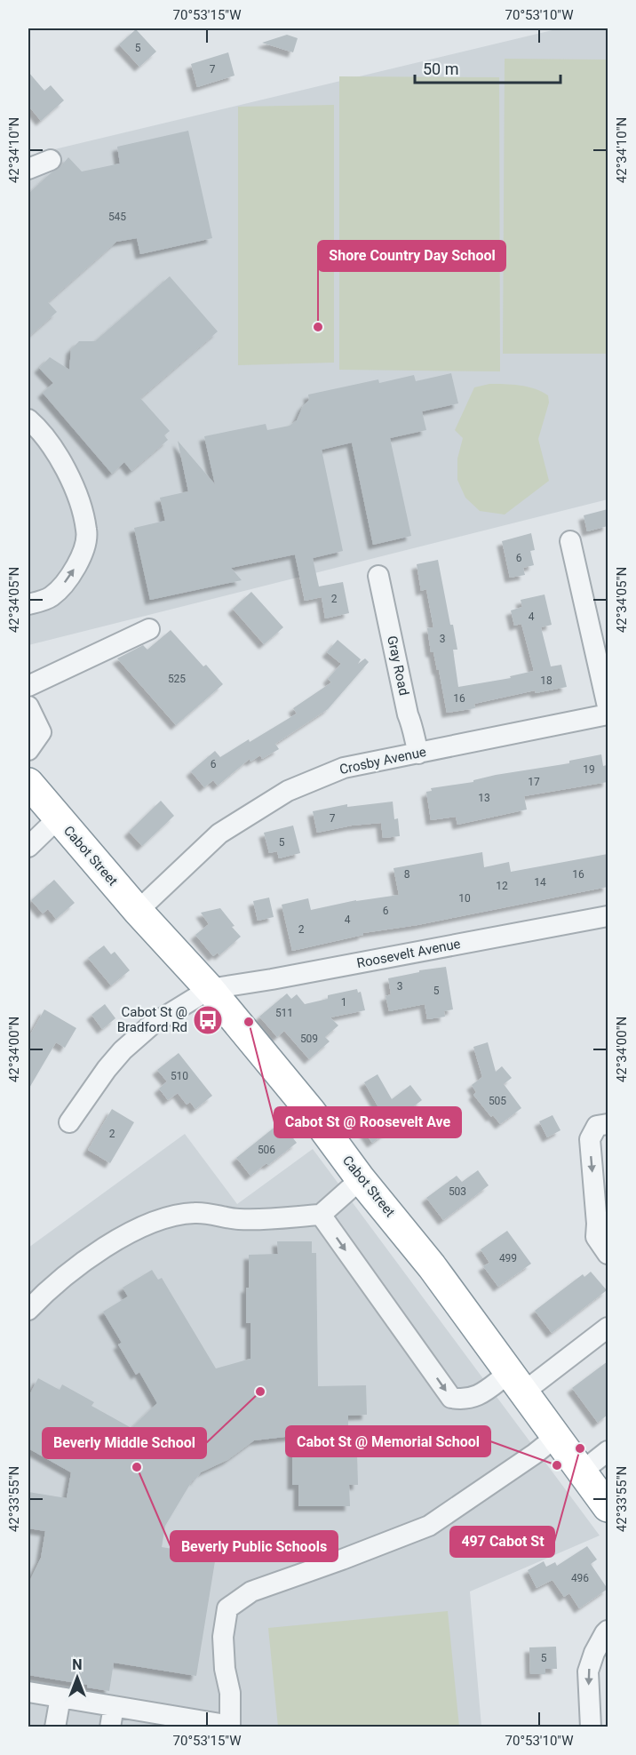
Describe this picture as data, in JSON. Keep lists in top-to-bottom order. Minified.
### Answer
{"streets":{"highway":["Cabot Street"],"street":["Gray Road","Crosby Avenue","Roosevelt Avenue"]},"crossings":[["Gray Road","Crosby Avenue"],["Crosby Avenue","Cabot Street"],["Cabot Street","Roosevelt Avenue"]],"places":{"other":["Shore Country Day School","Cabot St @ Roosevelt Ave","Beverly Middle School","497 Cabot St","Cabot St @ Memorial School","Beverly Public Schools"],"bus stop":["Cabot St @ Bradford Rd"]},"house_numbers":["5","7","545","6","2","4","3","525","18","16","6","19","17","13","7","5","8","16","14","12","10","6","4","2","3","5","1","511","509","510","505","2","506","503","499","496","5"],"scale_bar":"50 m","north":"top","coordinates":["70°53'15\"W","70°53'10\"W","42°34'10\"N","42°34'05\"N","42°34'00\"N","42°33'55\"N"]}
